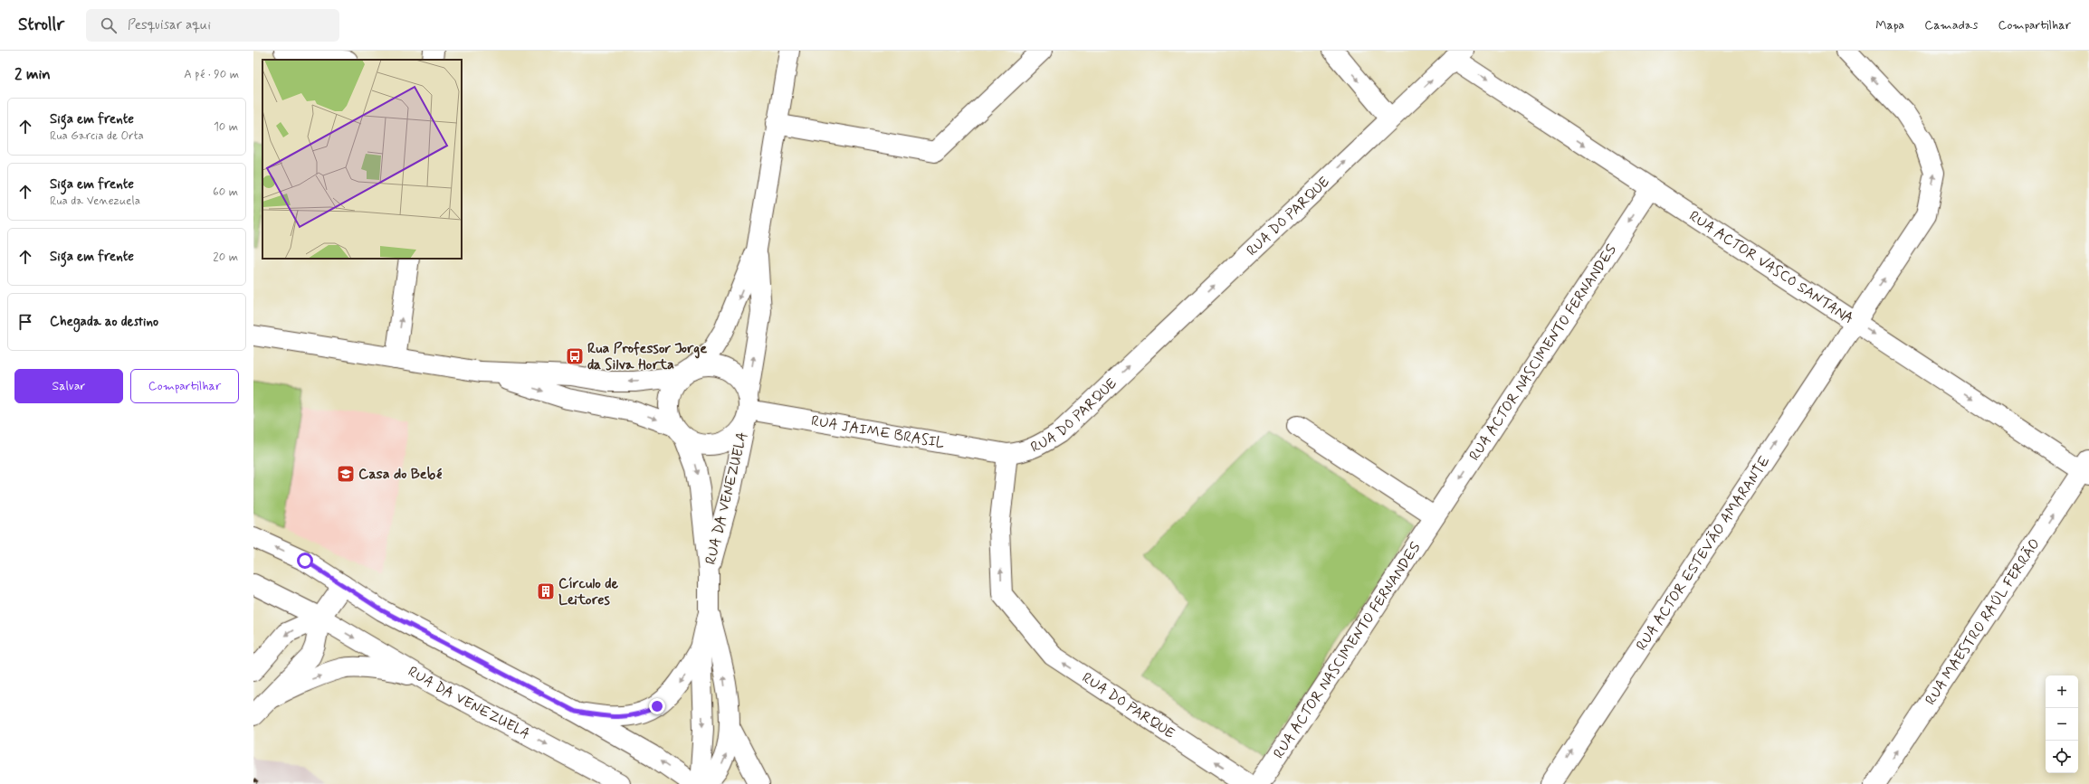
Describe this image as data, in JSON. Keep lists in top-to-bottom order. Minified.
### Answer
{"streets":{"street":["RUA DO PARQUE","RUA ACTOR VASCO SANTANA","RUA ACTOR NASCIMENTO FERNANDES","RUA JAIME BRASIL","RUA DA VENEZUELA","RUA ACTOR ESTEVÃO AMARANTE","RUA MAESTRO RAÚL FERRÃO"]},"crossings":[["RUA DO PARQUE","RUA ACTOR VASCO SANTANA"],["RUA DO PARQUE","RUA JAIME BRASIL"],["RUA ACTOR VASCO SANTANA","RUA ACTOR NASCIMENTO FERNANDES"],["RUA ACTOR VASCO SANTANA","RUA ACTOR ESTEVÃO AMARANTE"],["RUA ACTOR VASCO SANTANA","RUA MAESTRO RAÚL FERRÃO"],["RUA JAIME BRASIL","RUA DA VENEZUELA"]],"one_way":["RUA ACTOR VASCO SANTANA","RUA ACTOR NASCIMENTO FERNANDES","RUA ACTOR ESTEVÃO AMARANTE","RUA MAESTRO RAÚL FERRÃO"],"places":{"bus stop":["Rua Professor Jorge da Silva Horta"],"school or university":["Casa do Bebé"],"building":["Círculo de Leitores"]},"page":{"header":"Strollr","search":"Pesquisar aqui","nav":["Mapa","Camadas","Compartilhar"],"heading":["2 min","A pé · 90 m"],"list":[["Siga em frente","Rua Garcia de Orta","10 m"],["Siga em frente","Rua da Venezuela","60 m"],["Siga em frente","20 m"],"Chegada ao destino"],"buttons":["Salvar","Compartilhar"],"map_buttons":["+","−"]}}
